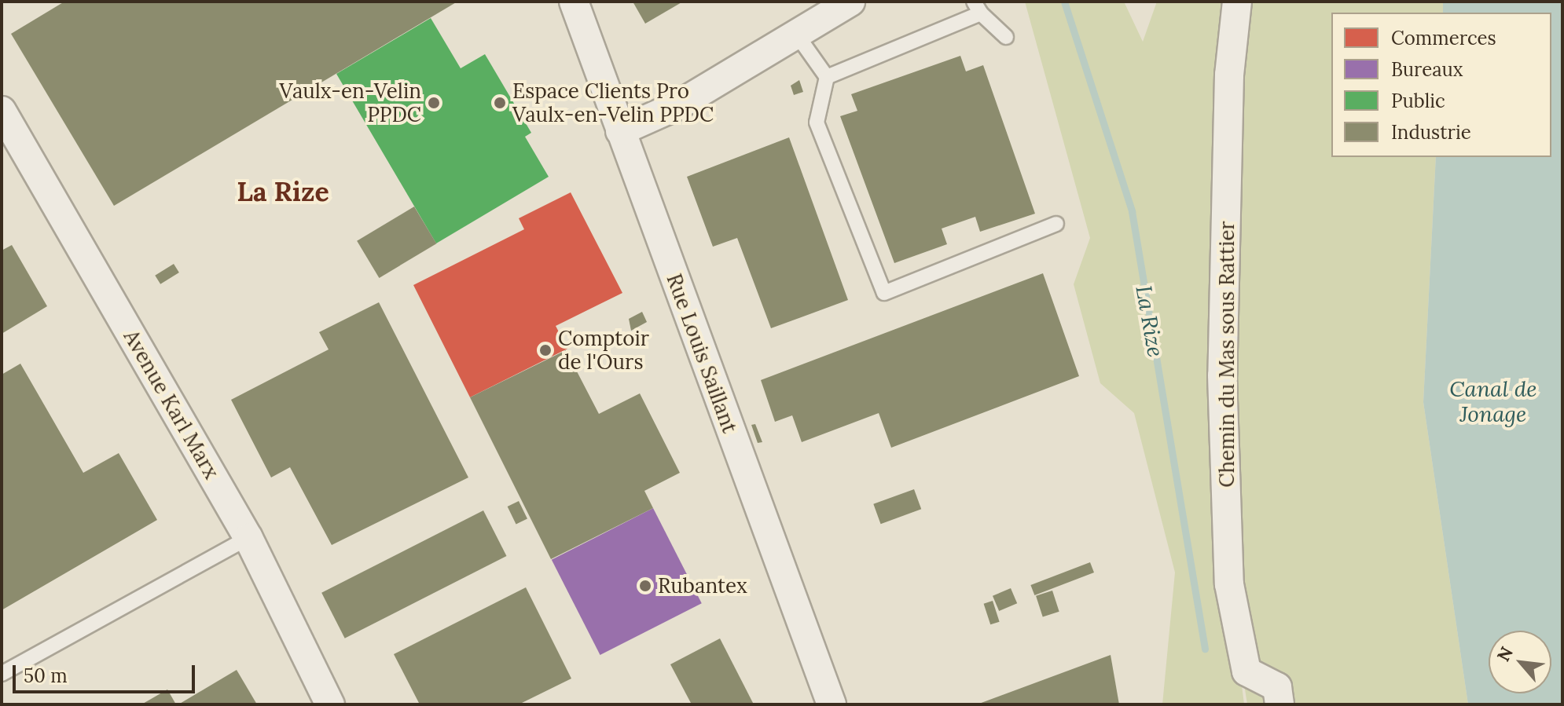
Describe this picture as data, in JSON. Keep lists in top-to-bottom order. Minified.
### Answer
{"streets":{"street":["Rue Louis Saillant","Chemin du Mas sous Rattier","Avenue Karl Marx"]},"districts":["La Rize"],"water":["La Rize","Canal de Jonage"],"places":["Vaulx-en-Velin PPDC","Espace Clients Pro Vaulx-en-Velin PPDC","Comptoir de l'Ours","Rubantex"],"legend":["Commerces","Bureaux","Public","Industrie"],"scale_bar":"50 m","north":"top left"}
